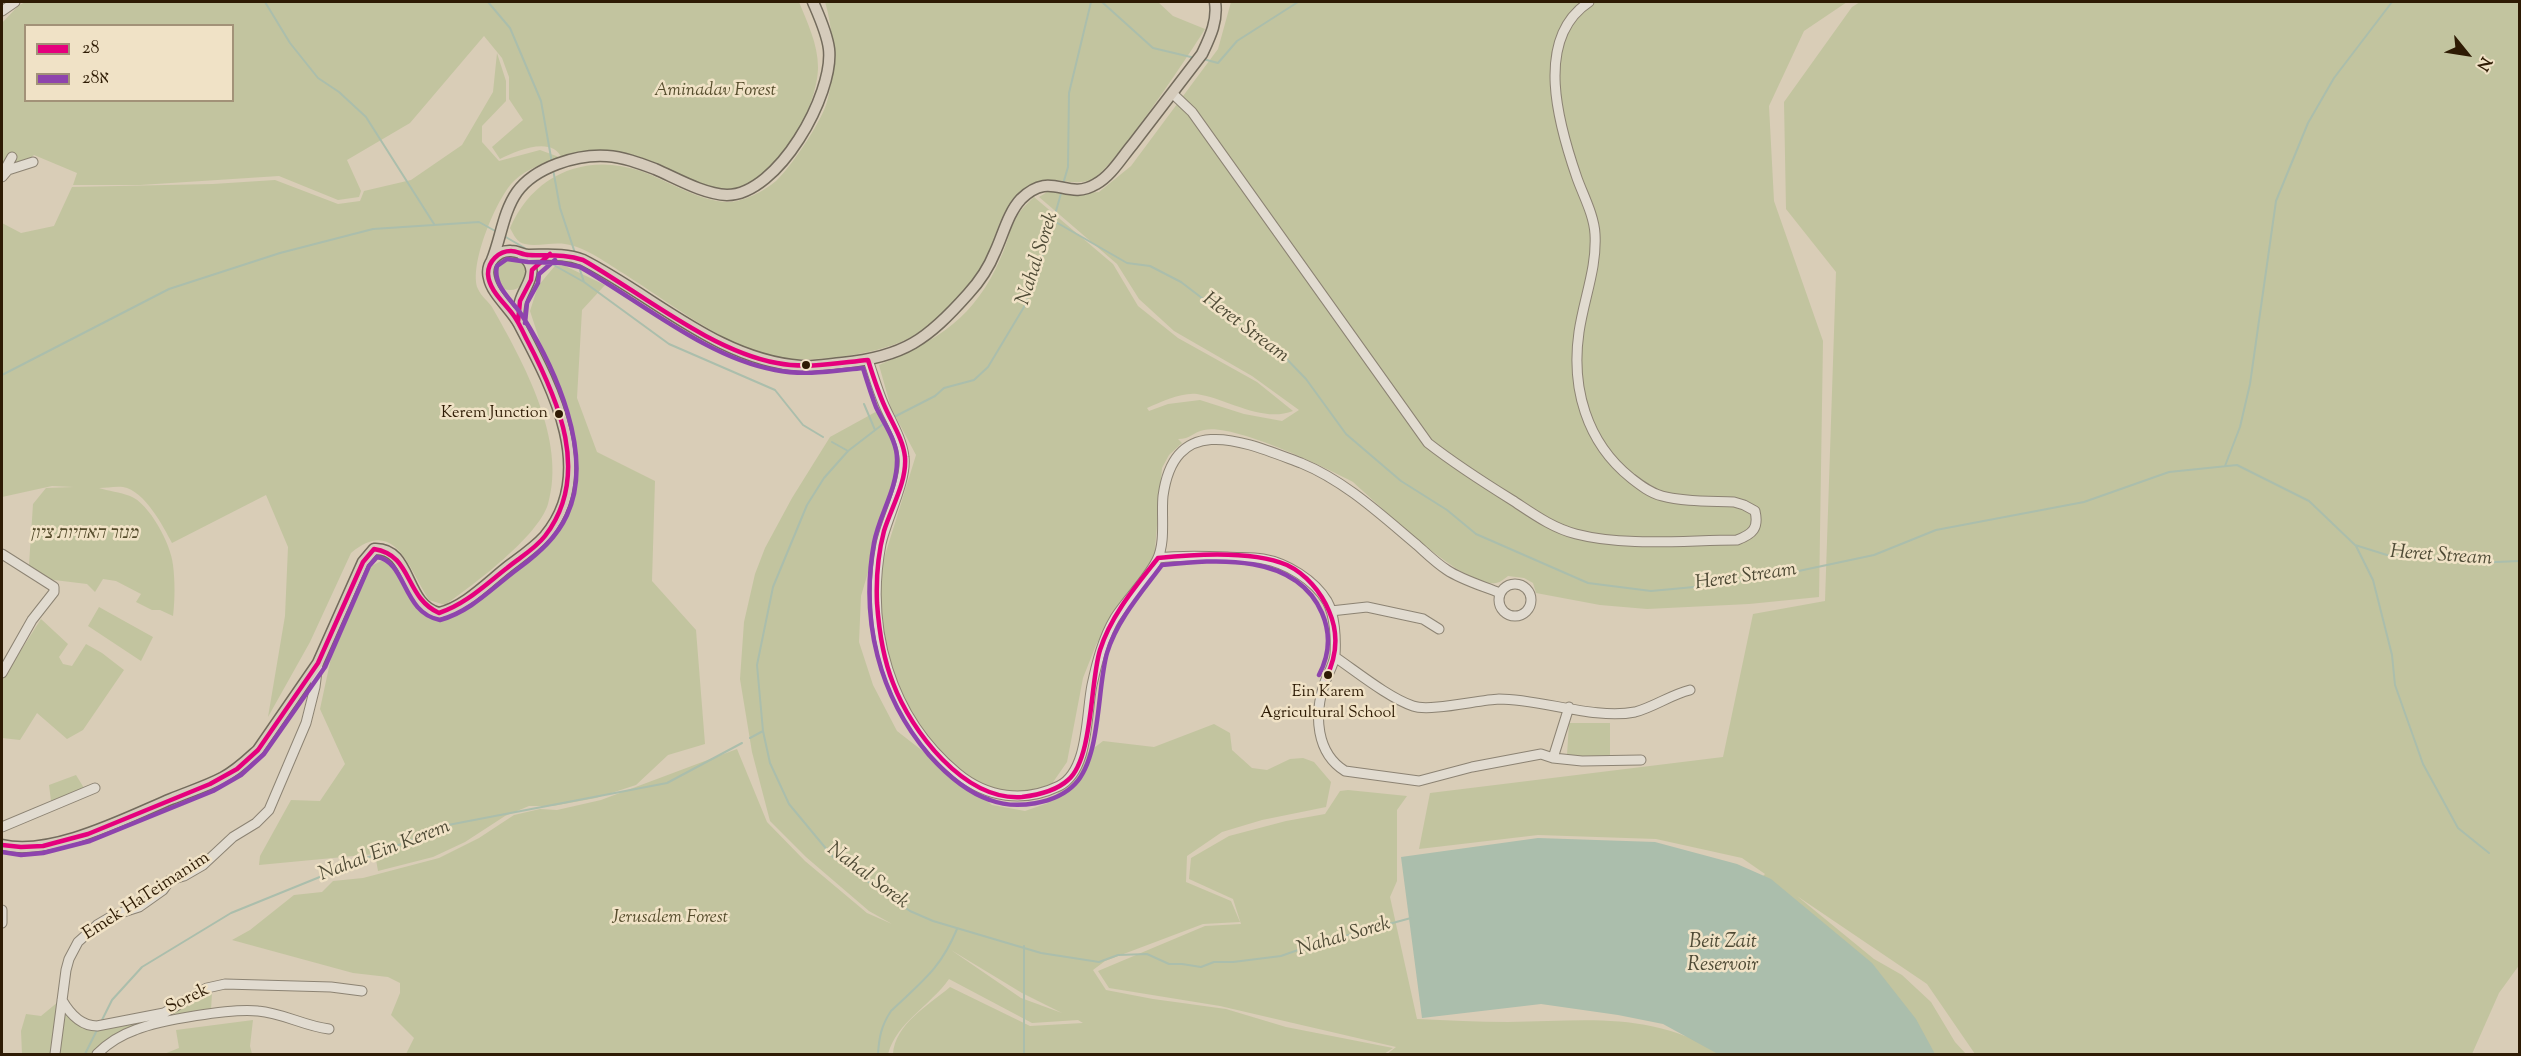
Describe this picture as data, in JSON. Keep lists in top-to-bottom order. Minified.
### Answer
{"streets":{"street":["Emek HaTeimanim","Sorek"]},"crossings":[["Emek HaTeimanim","Sorek"]],"water":["Nahal Sorek","Heret Stream","Nahal Ein Kerem","Beit Zait Reservoir"],"parks":["Aminadav Forest","מנזר האחיות ציון","Jerusalem Forest"],"places":["Kerem Junction","Ein Karem Agricultural School"],"lines":["transit line 28","transit line 28א"],"legend":["28","28א"],"north":"bottom right"}
